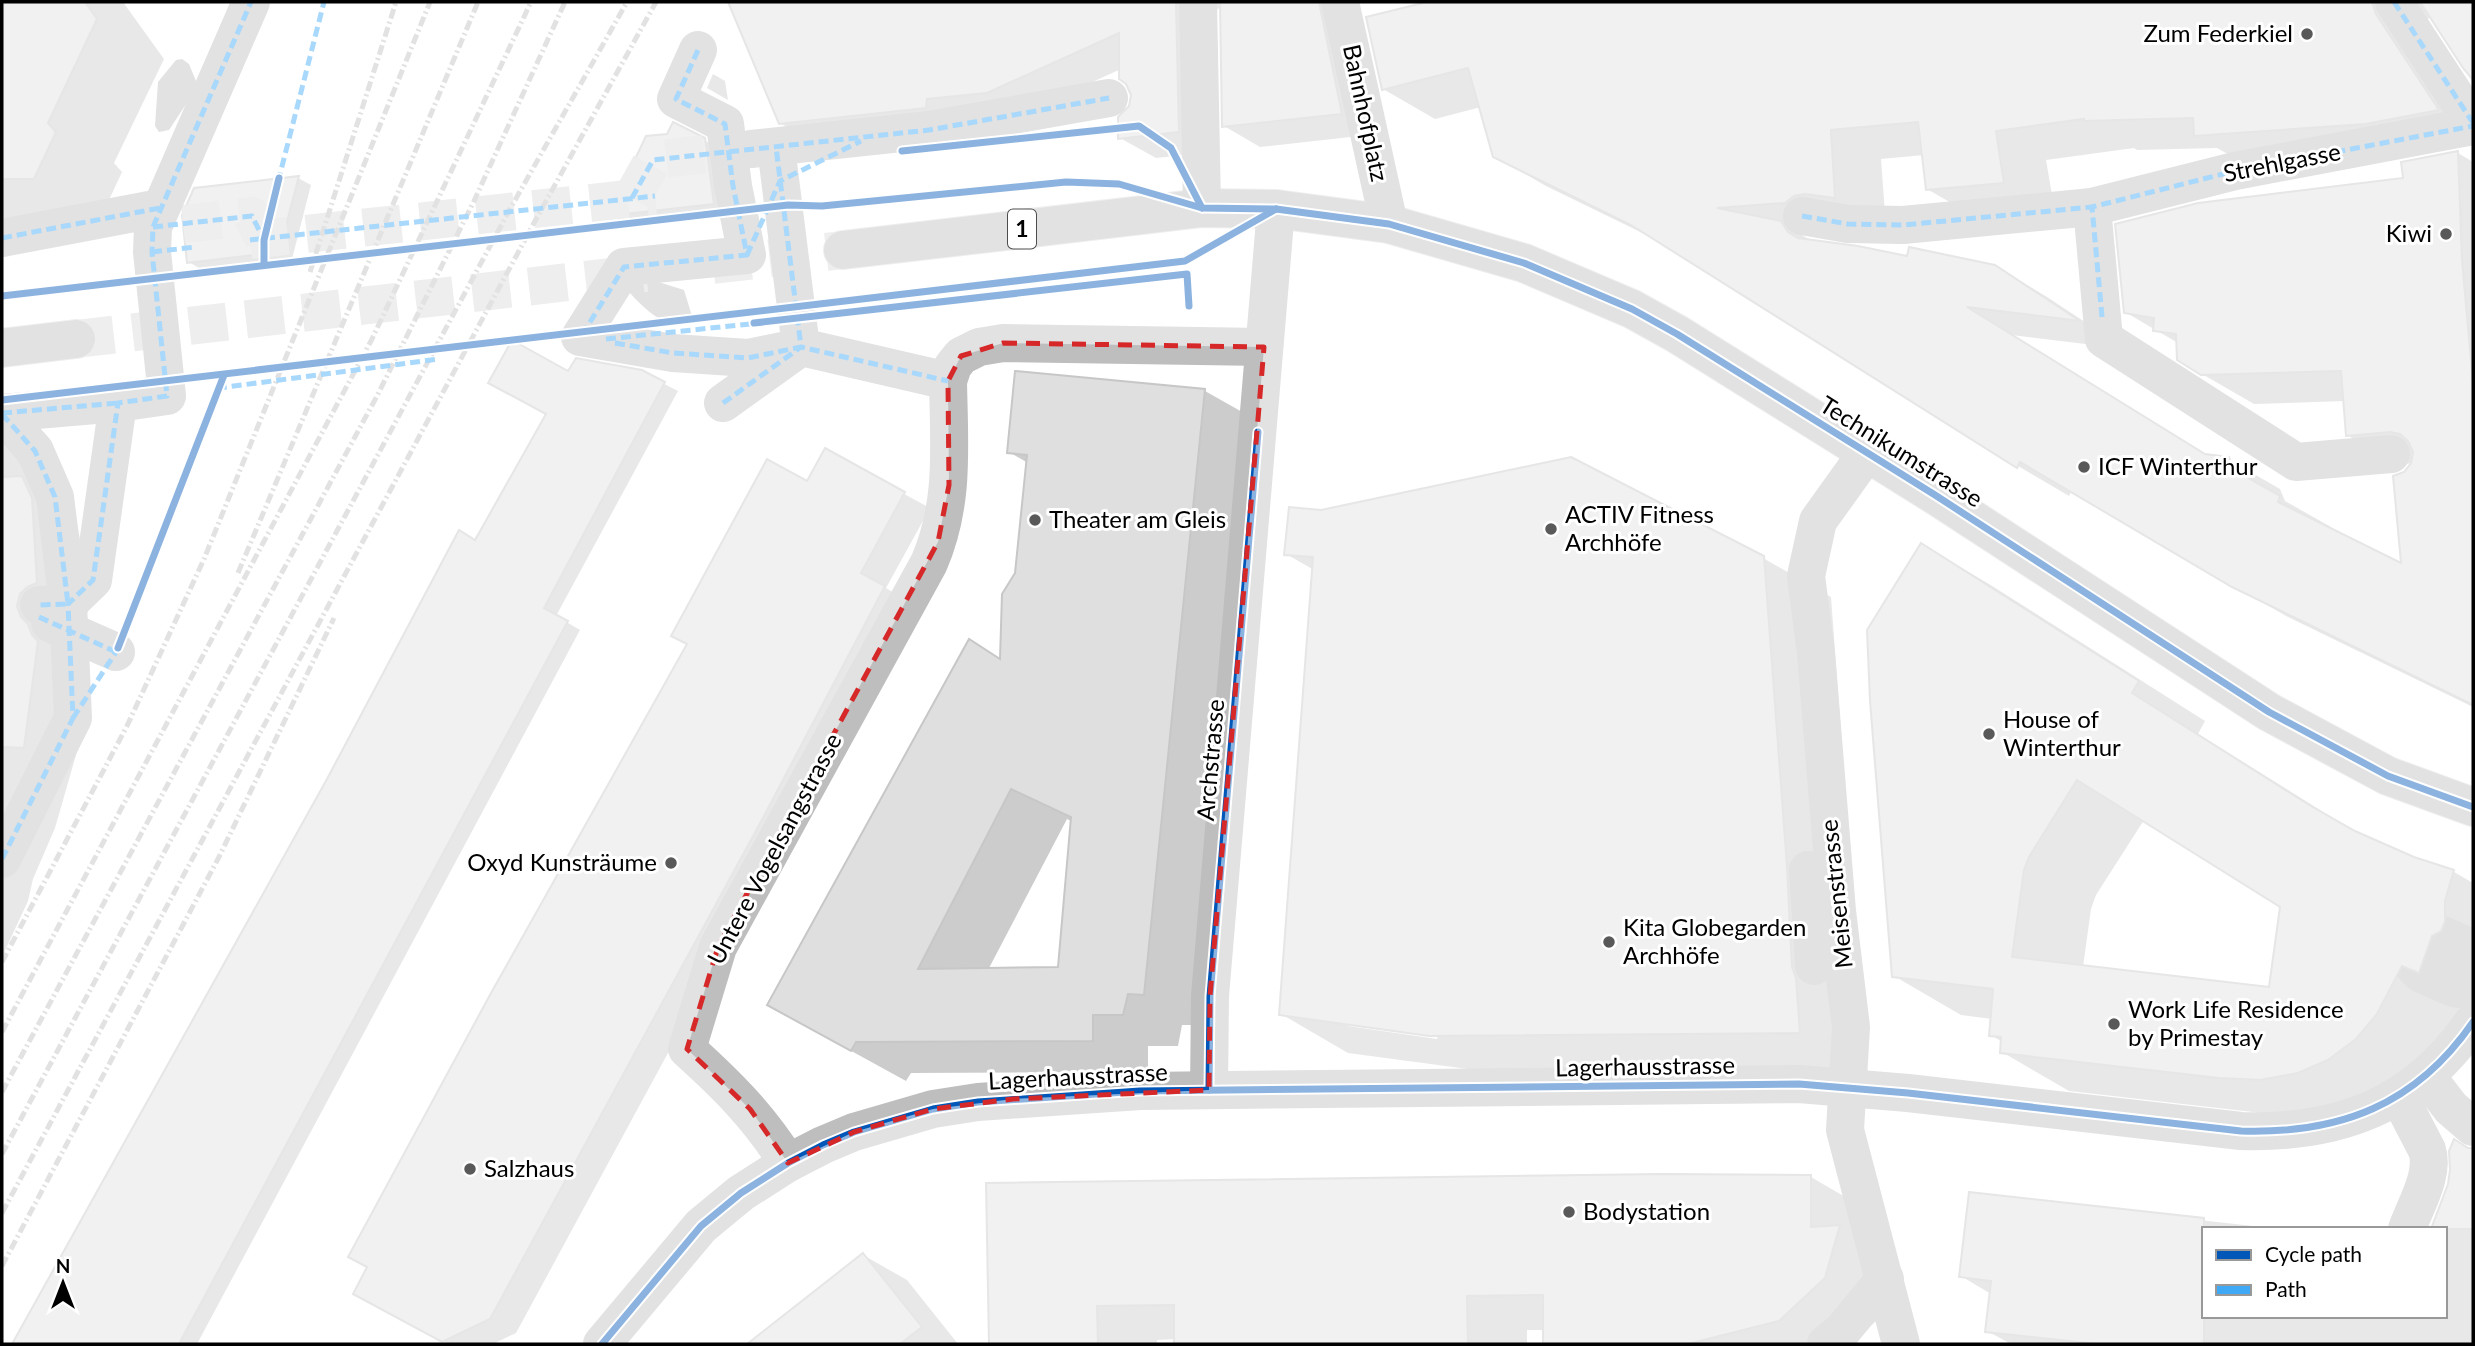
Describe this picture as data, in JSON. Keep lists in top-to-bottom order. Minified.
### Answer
{"streets":{"street":["Bahnhofplatz","Strehlgasse","1","Technikumstrasse","Archstrasse","Untere Vogelsangstrasse","Meisenstrasse","Lagerhausstrasse"]},"crossings":[["Bahnhofplatz","Technikumstrasse"],["1","Technikumstrasse"],["1","Archstrasse"],["Technikumstrasse","Archstrasse"],["Technikumstrasse","Meisenstrasse"],["Archstrasse","Lagerhausstrasse"],["Untere Vogelsangstrasse","Lagerhausstrasse"],["Meisenstrasse","Lagerhausstrasse"]],"places":["Zum Federkiel","Kiwi","ICF Winterthur","Theater am Gleis","ACTIV Fitness Archhöfe","House of Winterthur","Oxyd Kunsträume","Kita Globegarden Archhöfe","Work Life Residence by Primestay","Salzhaus","Bodystation"],"legend":["Cycle path","Path"],"north":"top"}
